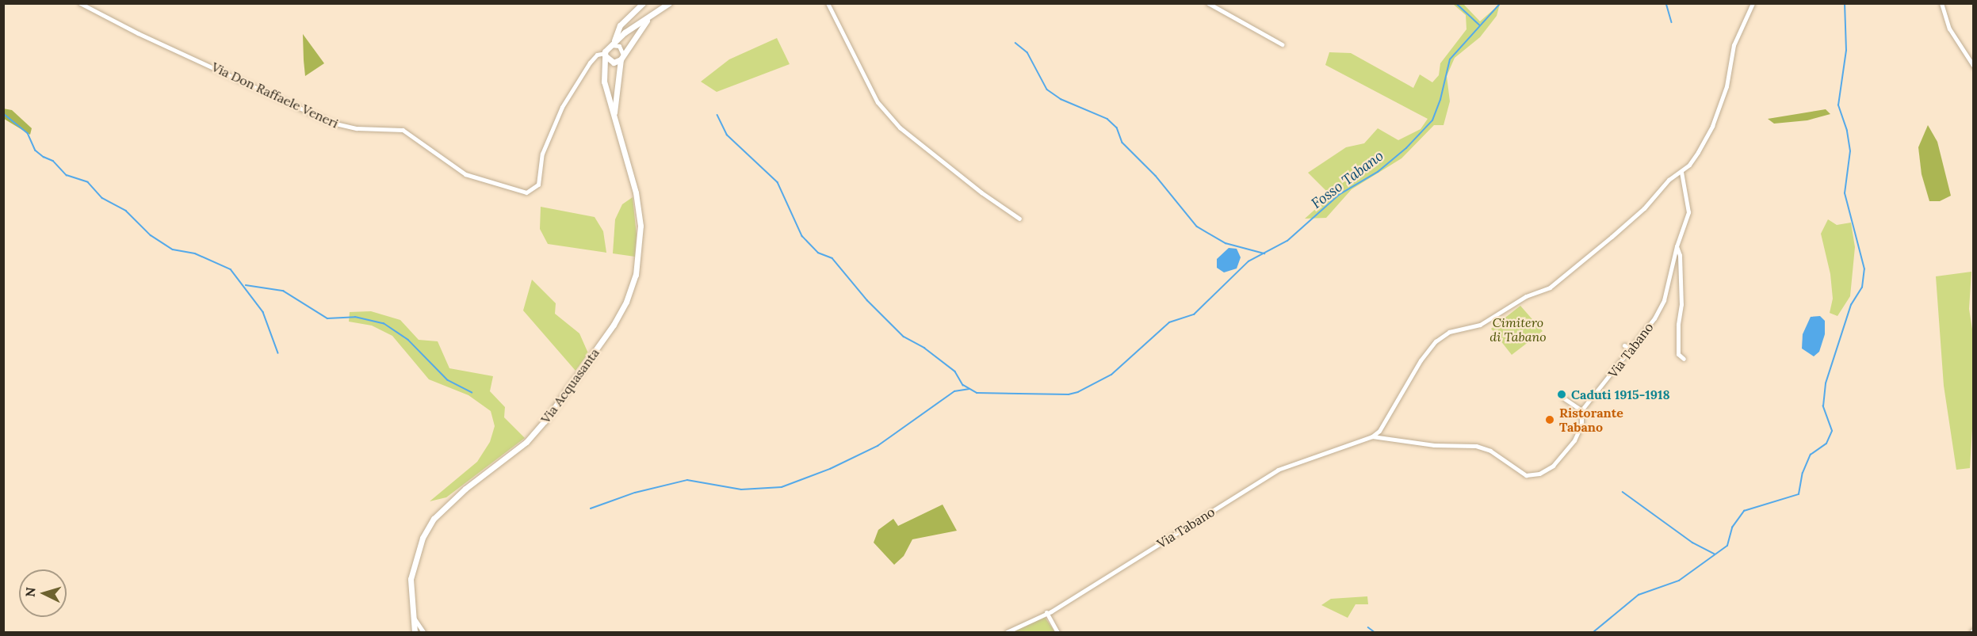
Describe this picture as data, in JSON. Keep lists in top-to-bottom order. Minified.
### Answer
{"streets":{"main road":["Via Acquasanta"],"street":["Via Don Raffaele Veneri","Via Tabano"]},"crossings":[["Via Don Raffaele Veneri","Via Acquasanta"]],"water":["Fosso Tabano"],"parks":["Cimitero di Tabano"],"places":["Caduti 1915-1918","Ristorante Tabano"],"north":"left"}
